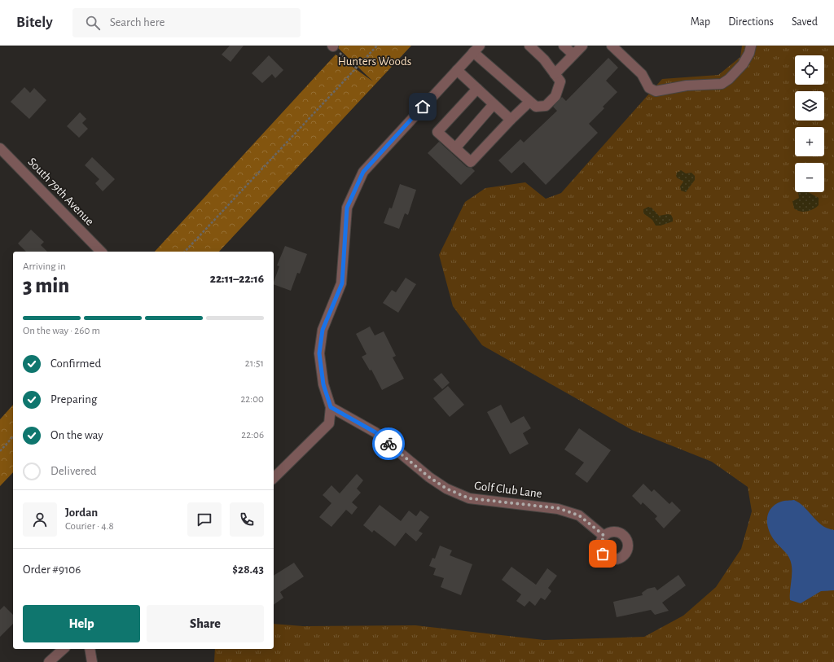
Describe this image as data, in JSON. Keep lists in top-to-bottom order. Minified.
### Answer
{"streets":{"street":["South 79th Avenue","Golf Club Lane"]},"parks":["Hunters Woods"],"page":{"header":"Bitely","search":"Search here","nav":["Map","Directions","Saved"],"map_buttons":["+","−"],"heading":["3 min","Arriving in","22:11–22:16"],"panel":["Jordan","Courier · 4.8","Order #9106","$28.43"],"bar":"On the way · 260 m","list":[["Confirmed","21:51"],["Preparing","22:00"],["On the way","22:06"],"Delivered"],"buttons":["Help","Share"]}}
